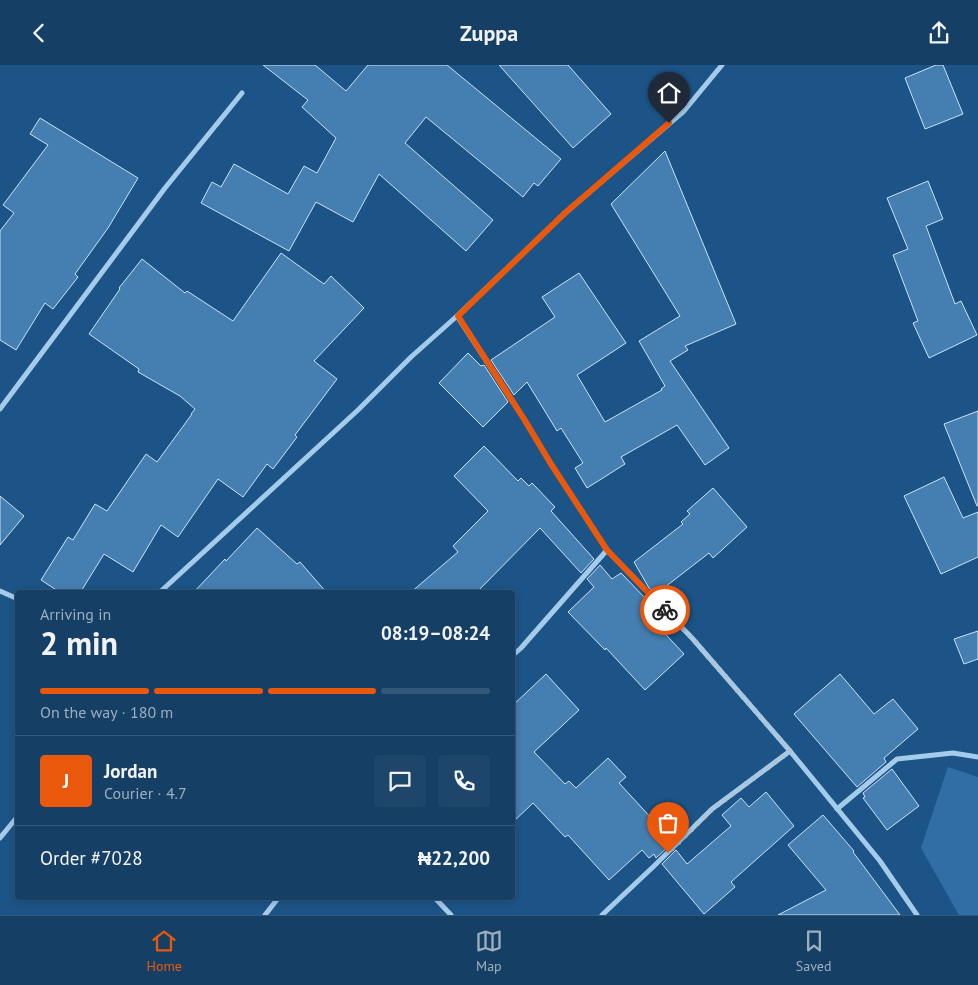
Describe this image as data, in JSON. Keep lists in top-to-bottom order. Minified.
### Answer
{"page":{"header":"Zuppa","heading":["2 min","Arriving in","08:19–08:24"],"panel":["Jordan","Courier · 4.7","Order #7028","₦22,200"],"bar":"On the way · 180 m","round":"J","tabs":["Home","Map","Saved"]}}
